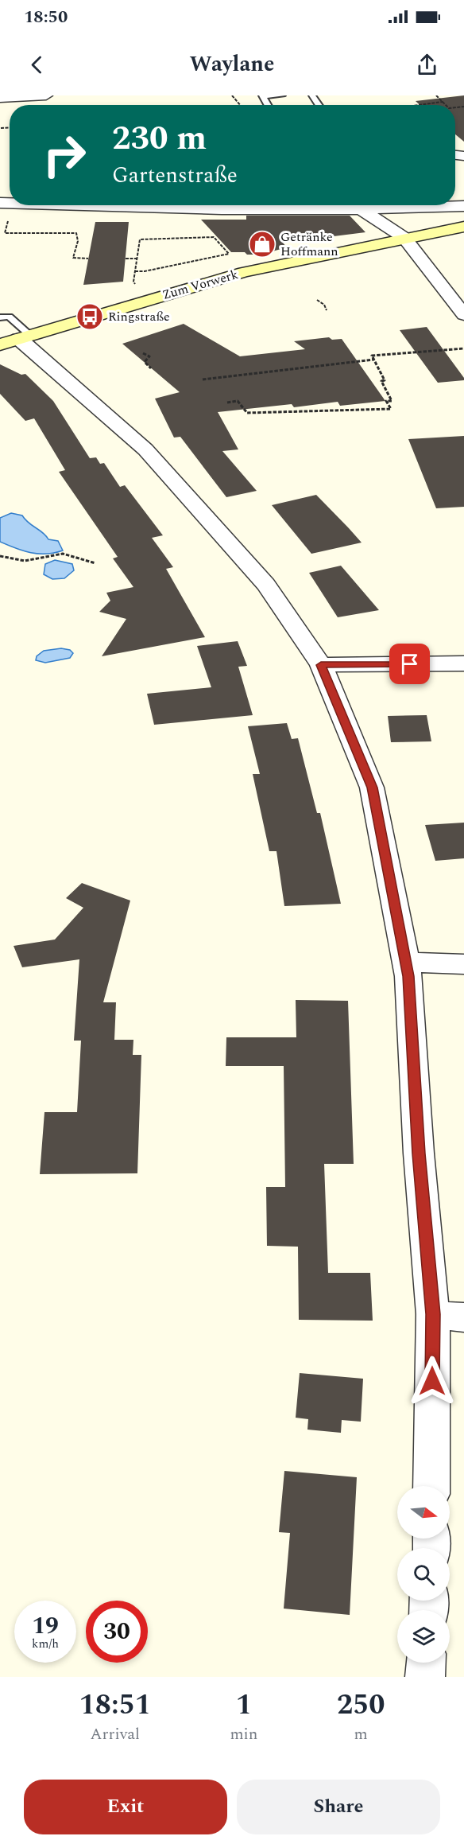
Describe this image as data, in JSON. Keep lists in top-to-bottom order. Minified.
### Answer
{"streets":{"street":["Zum Vorwerk"]},"places":{"shop":["Getränke Hoffmann"],"bus stop":["Ringstraße"]},"north":"right","page":{"status":"18:50","header":"Waylane","turn":["230 m","Gartenstraße"],"speed":"19 km/h","limit":"30","eta":["18:51","Arrival","1","min","250","m"],"buttons":["Exit","Share"]}}
